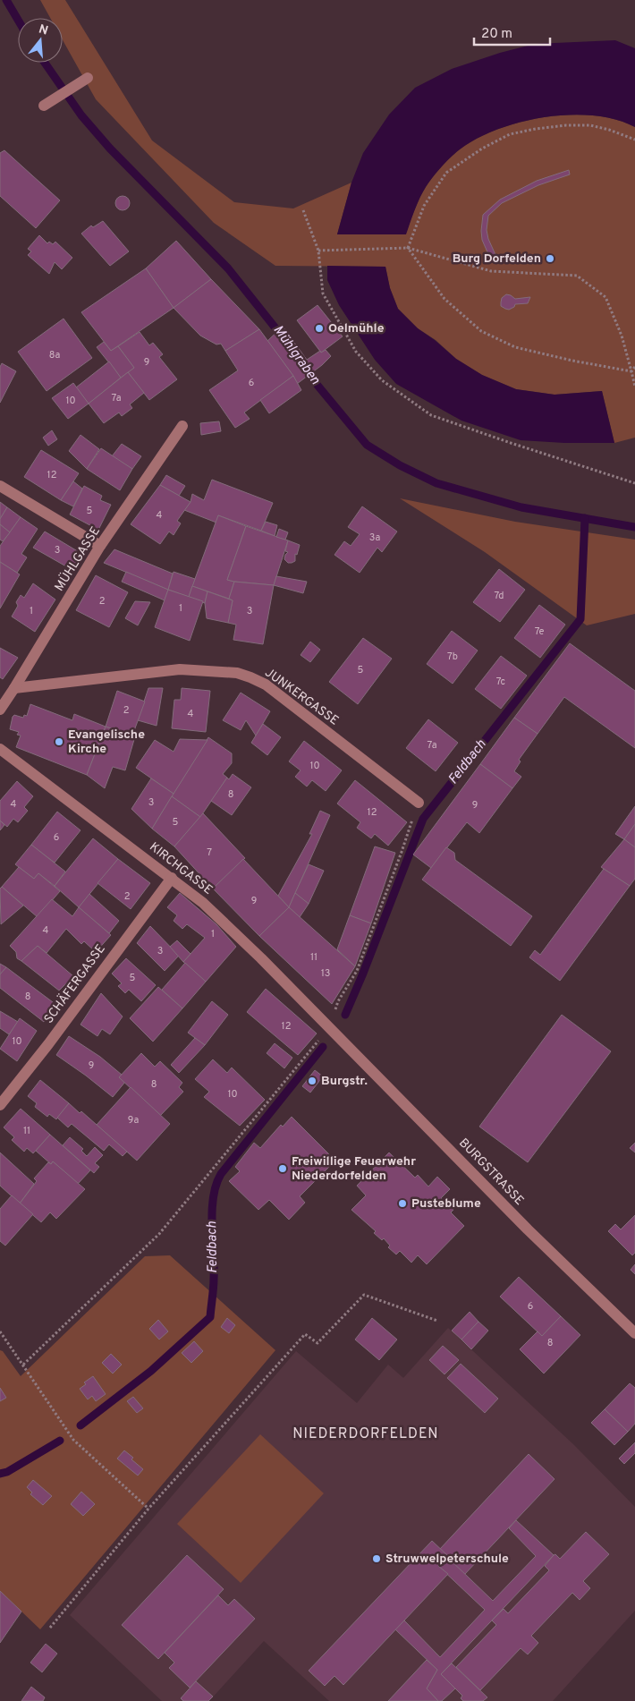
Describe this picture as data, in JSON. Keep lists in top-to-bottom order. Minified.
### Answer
{"streets":{"street":["MÜHLGASSE","JUNKERGASSE","KIRCHGASSE","SCHÄFERGASSE","BURGSTRASSE"]},"crossings":[["MÜHLGASSE","JUNKERGASSE"],["KIRCHGASSE","SCHÄFERGASSE"],["KIRCHGASSE","BURGSTRASSE"]],"districts":["NIEDERDORFELDEN"],"water":["Mühlgraben","Feldbach"],"places":["Burg Dorfelden","Oelmühle","Evangelische Kirche","Burgstr.","Freiwillige Feuerwehr Niederdorfelden","Pusteblume","Struwwelpeterschule"],"house_numbers":["8a","9","6","7a","10","12","5","4","3a","3","7d","2","1","1","3","7e","7b","5","7c","2","4","7a","10","8","3","4","9","12","5","6","7","2","9","4","1","3","11","13","5","8","12","10","9","8","10","9a","11","6","8"],"scale_bar":"20 m","north":"top"}
